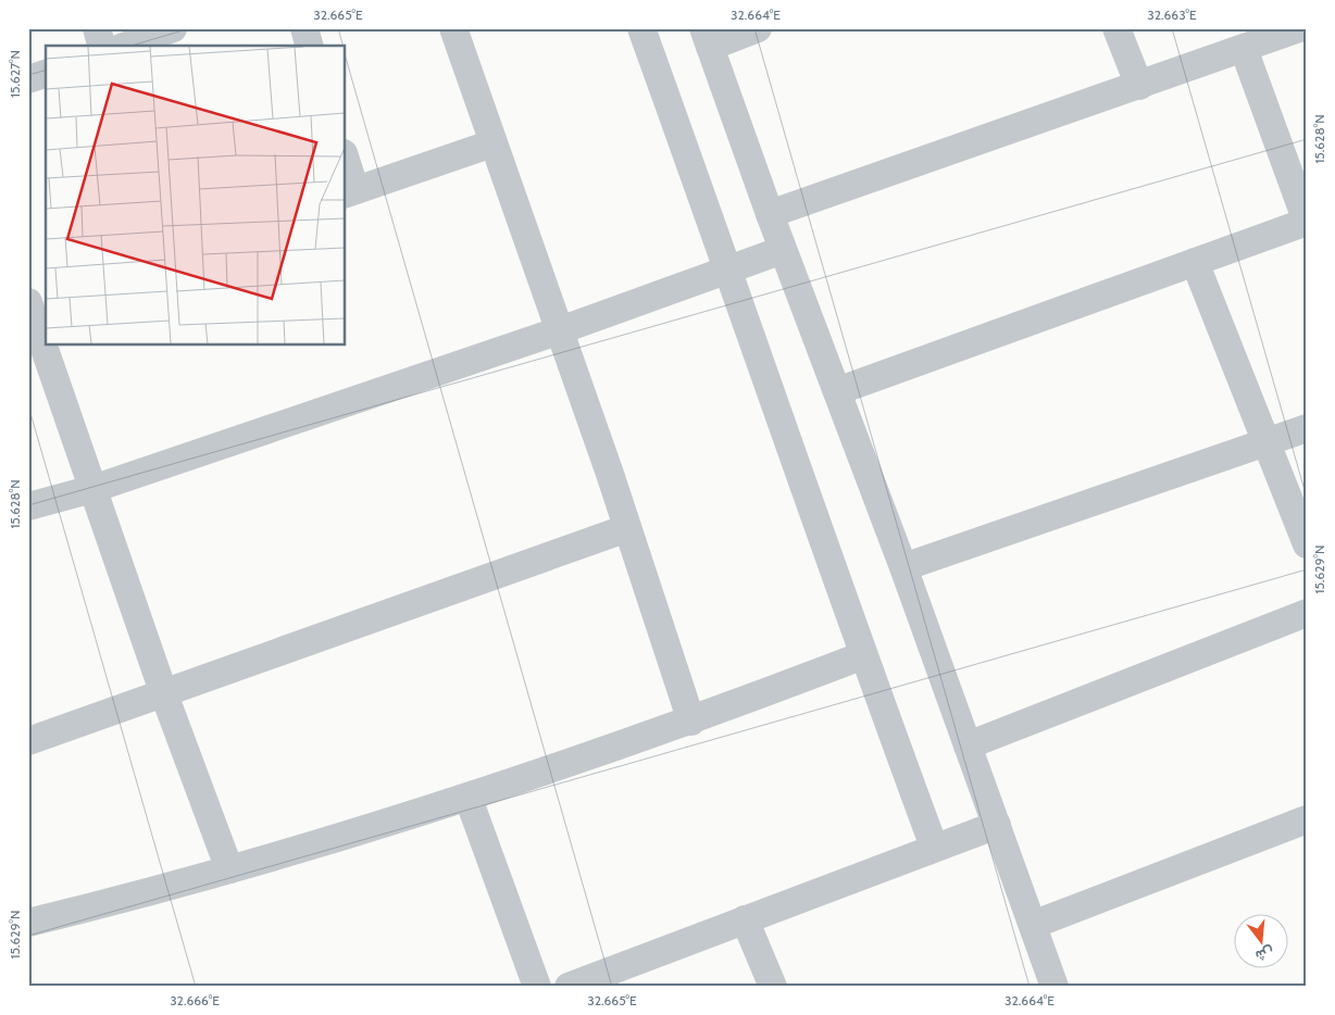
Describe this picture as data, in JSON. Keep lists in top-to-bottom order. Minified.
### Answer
{"north":"bottom","coordinates":["32.665°E","32.664°E","32.663°E","15.627°N","15.628°N","15.629°N","32.666°E"]}
